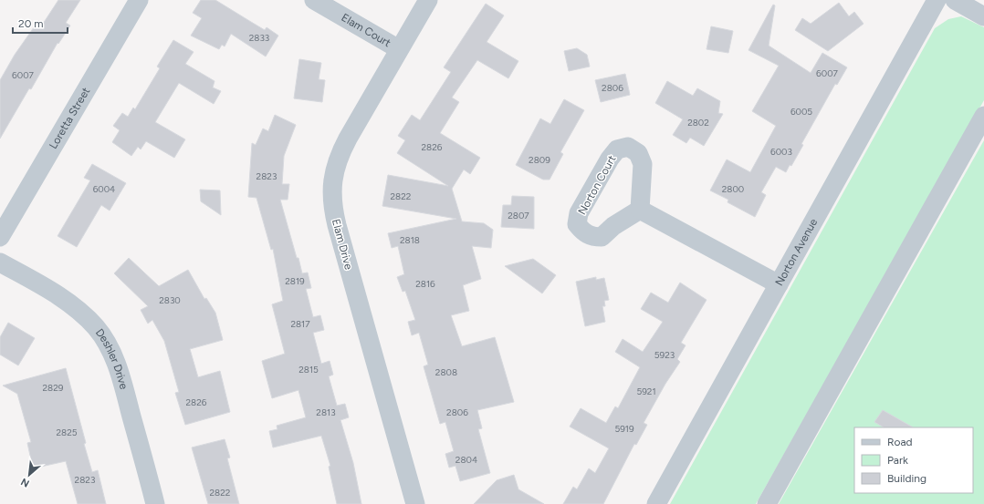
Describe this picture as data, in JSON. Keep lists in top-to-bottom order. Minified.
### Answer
{"streets":{"street":["Elam Court","Loretta Street","Norton Court","Elam Drive","Norton Avenue","Deshler Drive"]},"crossings":[["Elam Court","Elam Drive"]],"house_numbers":["2833","6007","6007","2806","6005","2802","2826","6003","2809","2823","6004","2800","2822","2807","2818","2819","2816","2830","2817","5923","2815","2808","2829","5921","2826","2813","2806","5919","2825","2804","2823","2822"],"legend":["Road","Park","Building"],"scale_bar":"20 m","north":"bottom left"}
